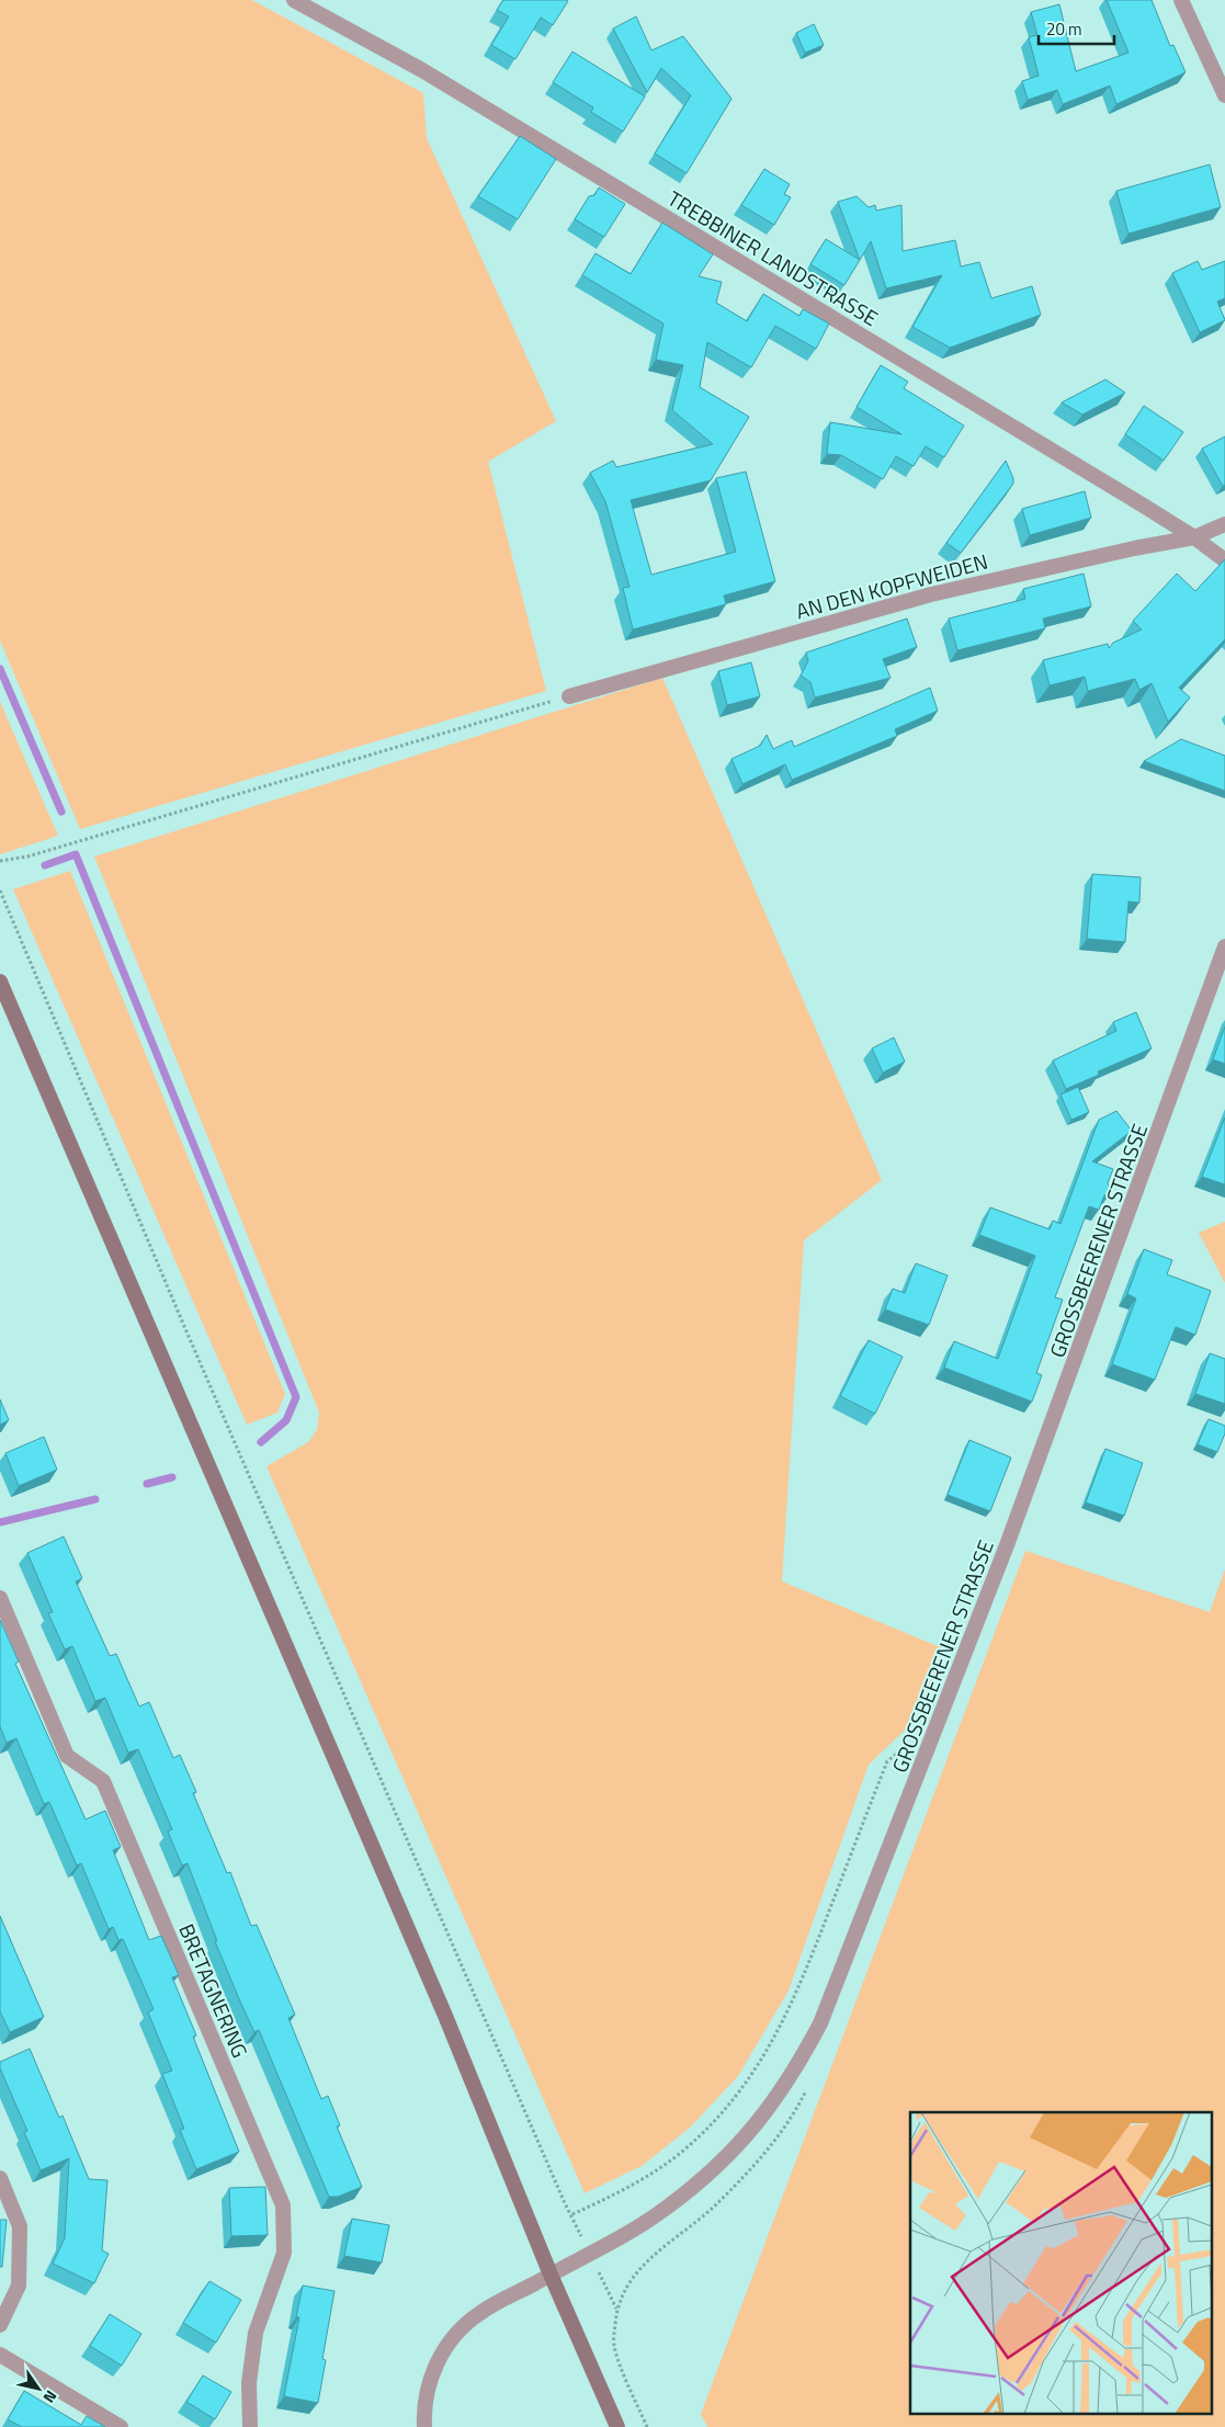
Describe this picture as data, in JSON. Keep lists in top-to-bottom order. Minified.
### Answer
{"streets":{"street":["TREBBINER LANDSTRASSE","AN DEN KOPFWEIDEN","GROSSBEERENER STRASSE","BRETAGNERING"]},"crossings":[["TREBBINER LANDSTRASSE","AN DEN KOPFWEIDEN"]],"scale_bar":"20 m","north":"bottom right"}
